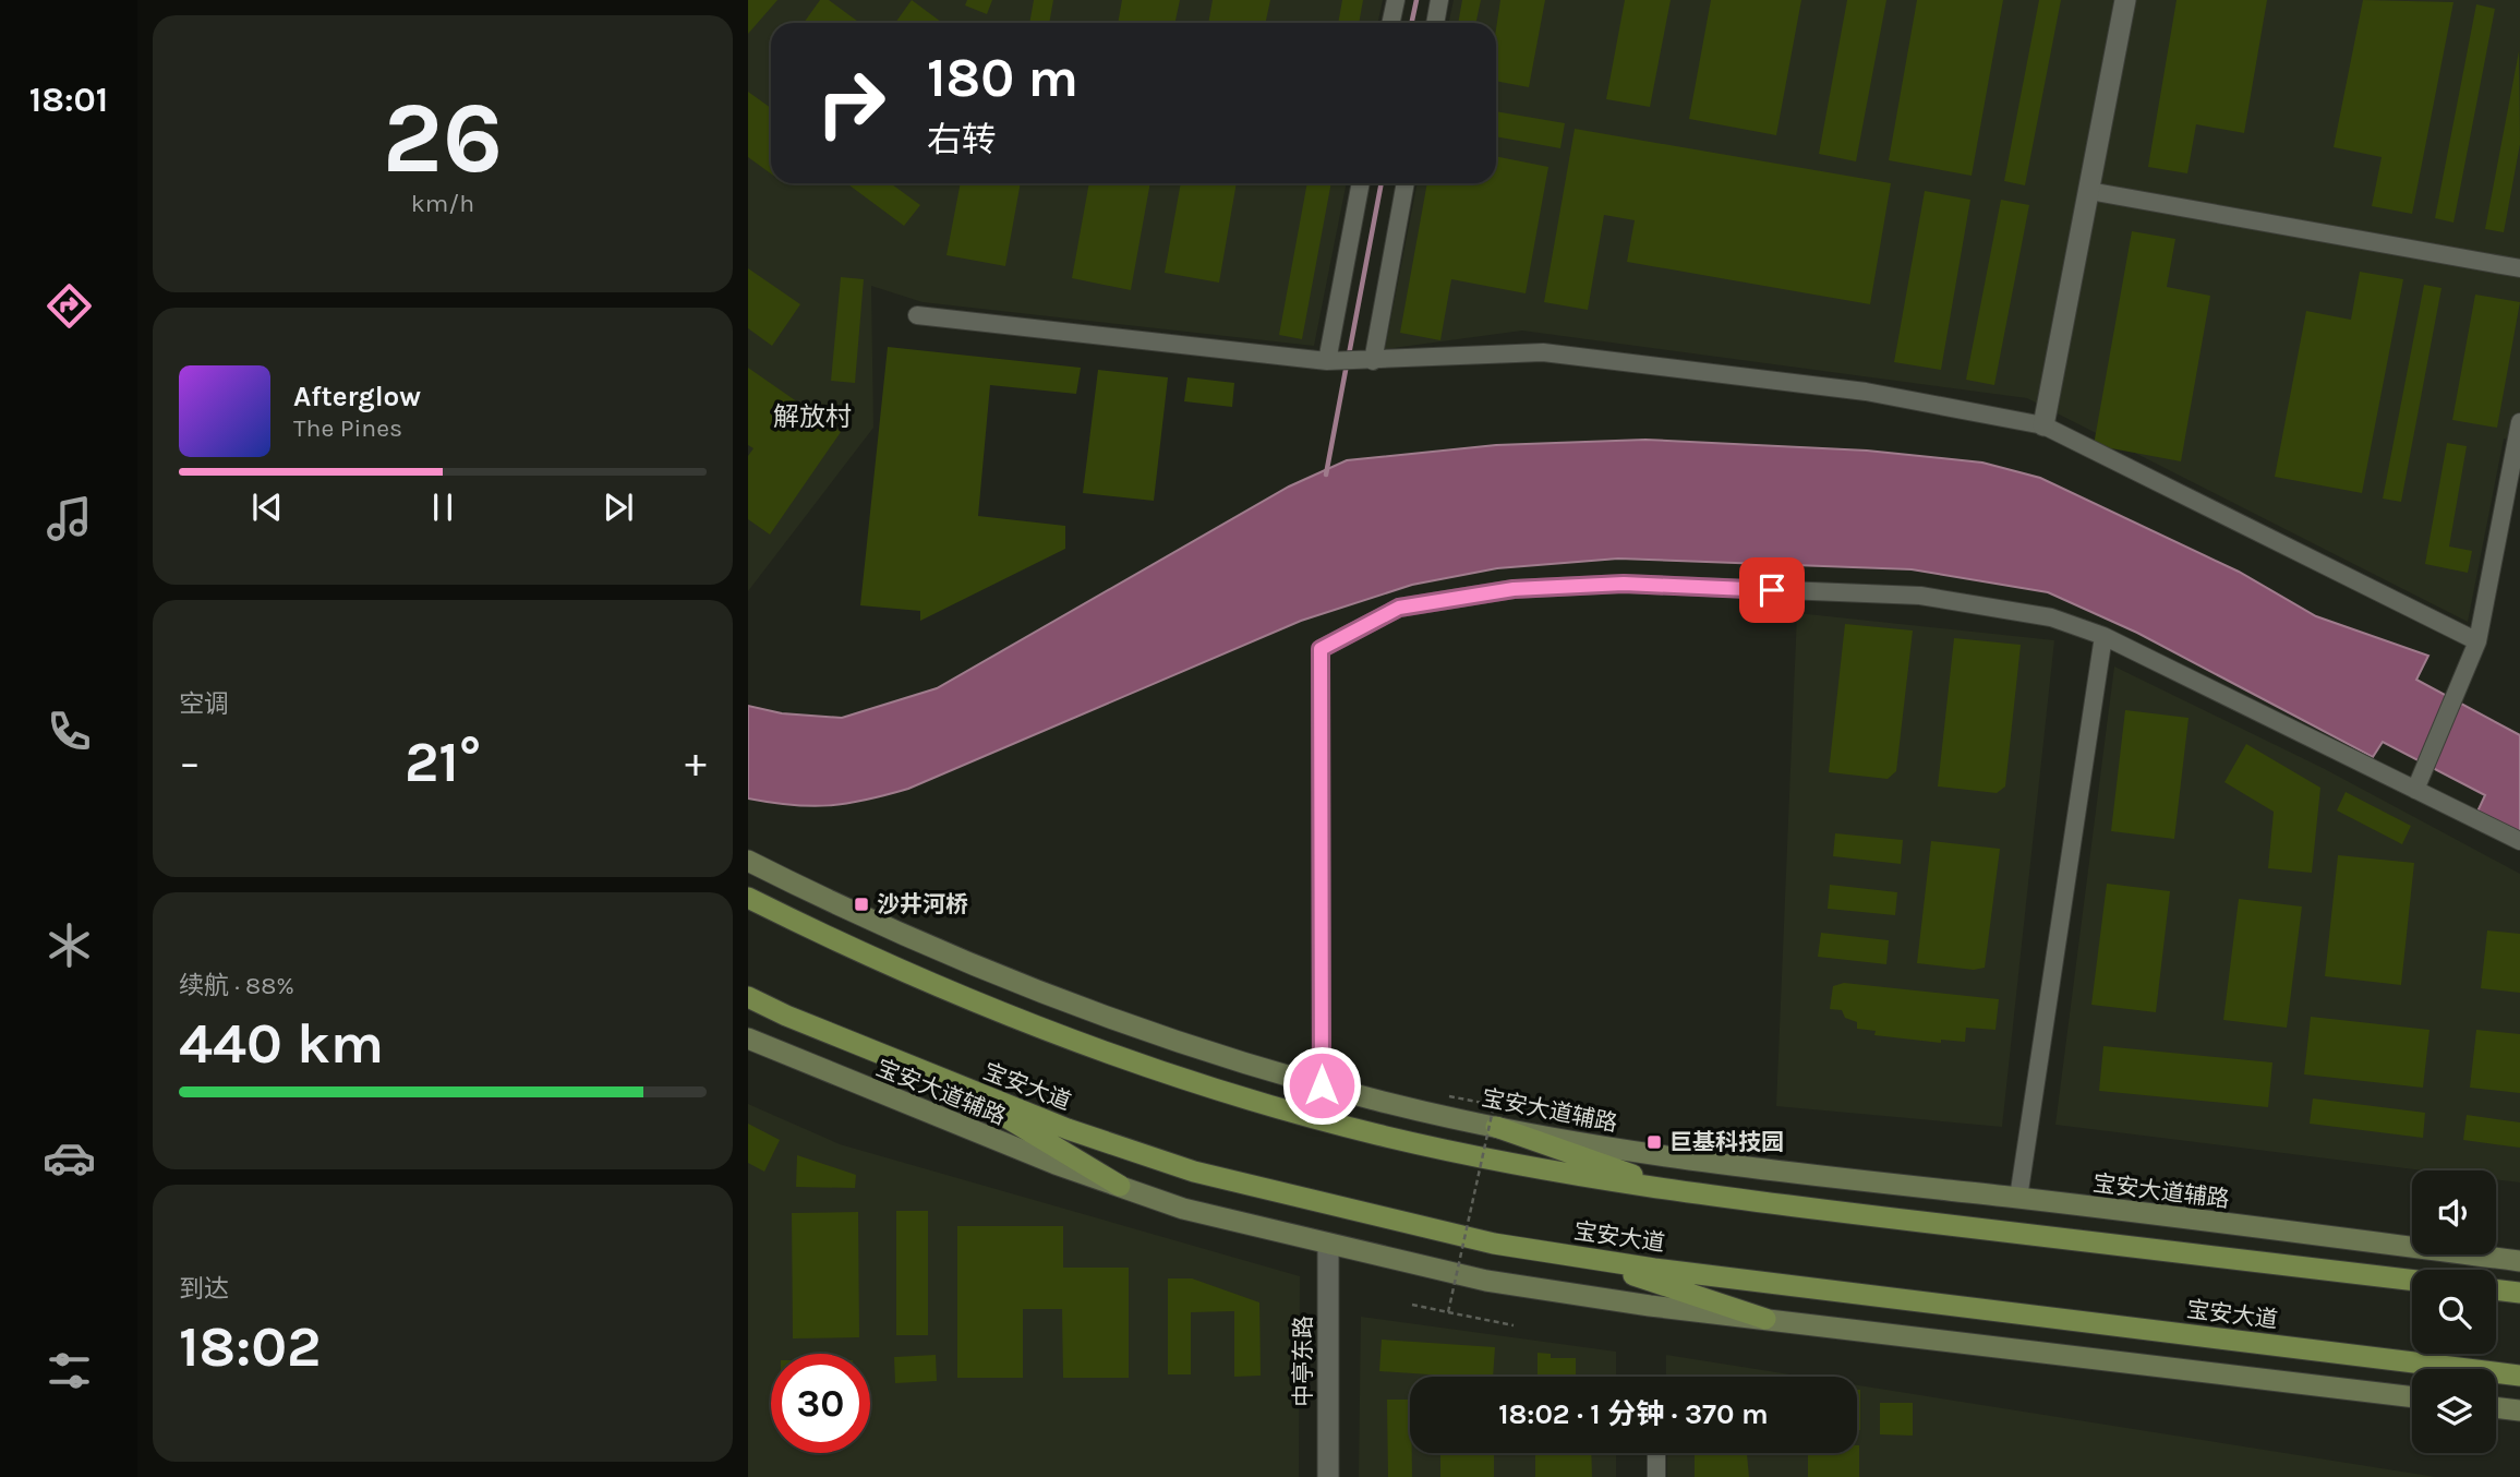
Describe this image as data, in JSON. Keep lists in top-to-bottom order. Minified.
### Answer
{"streets":{"main road":["宝安大道","宝安大道辅路"],"street":["中亭东路"]},"crossings":[["宝安大道辅路","中亭东路"]],"districts":["解放村"],"places":{"transit":["沙井河桥","巨基科技园"]},"page":{"tabs":"18:01","tile":[["26","km/h"],"空调",["续航 · 88%","440 km"],["到达","18:02"]],"turn":["180 m","右转"],"song":["Afterglow","The Pines"],"heat":["−","21°","+"],"limit":"30","trip":"18:02 · 1 分钟 · 370 m"}}
